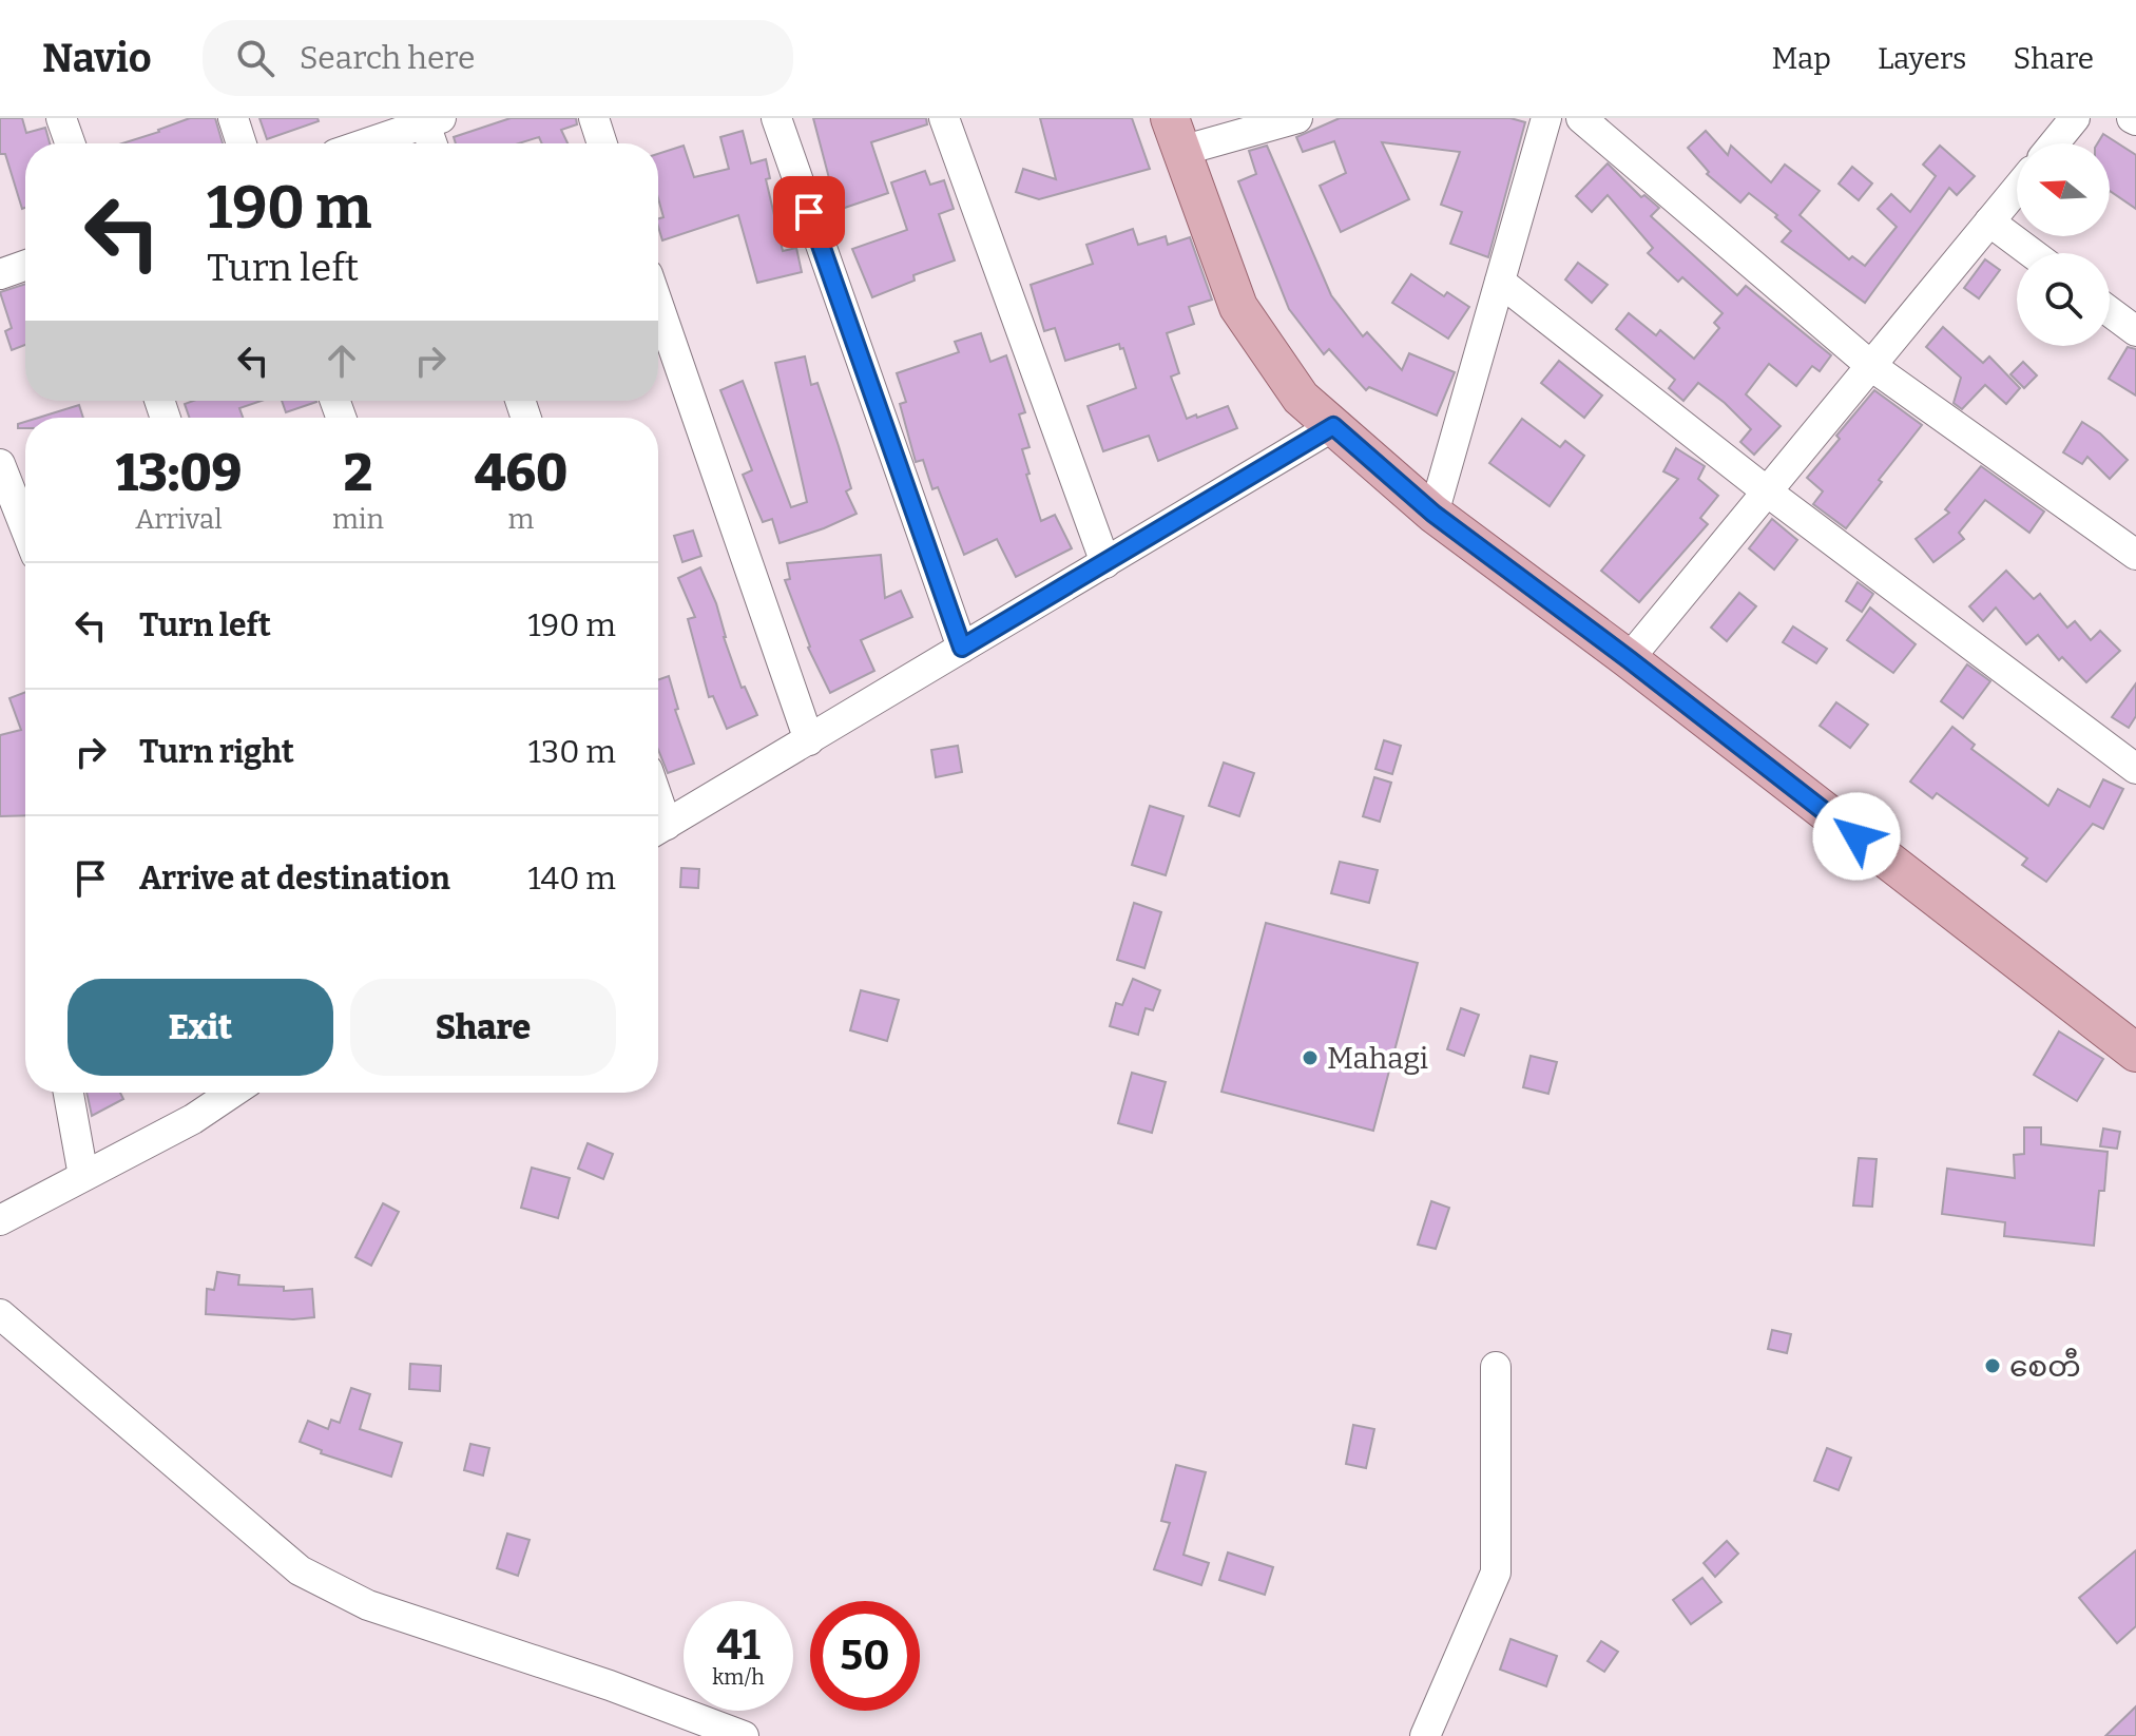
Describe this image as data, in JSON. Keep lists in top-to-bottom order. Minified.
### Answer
{"places":["Mahagi","စေတီ"],"north":"left","page":{"header":"Navio","search":"Search here","nav":["Map","Layers","Share"],"turn":["190 m","Turn left"],"eta":["13:09","Arrival","2","min","460","m"],"list":[{"name":"Turn left","value":"190 m"},{"name":"Turn right","value":"130 m"},{"name":"Arrive at destination","value":"140 m"}],"buttons":["Exit","Share"],"speed":"41 km/h","limit":"50"}}
